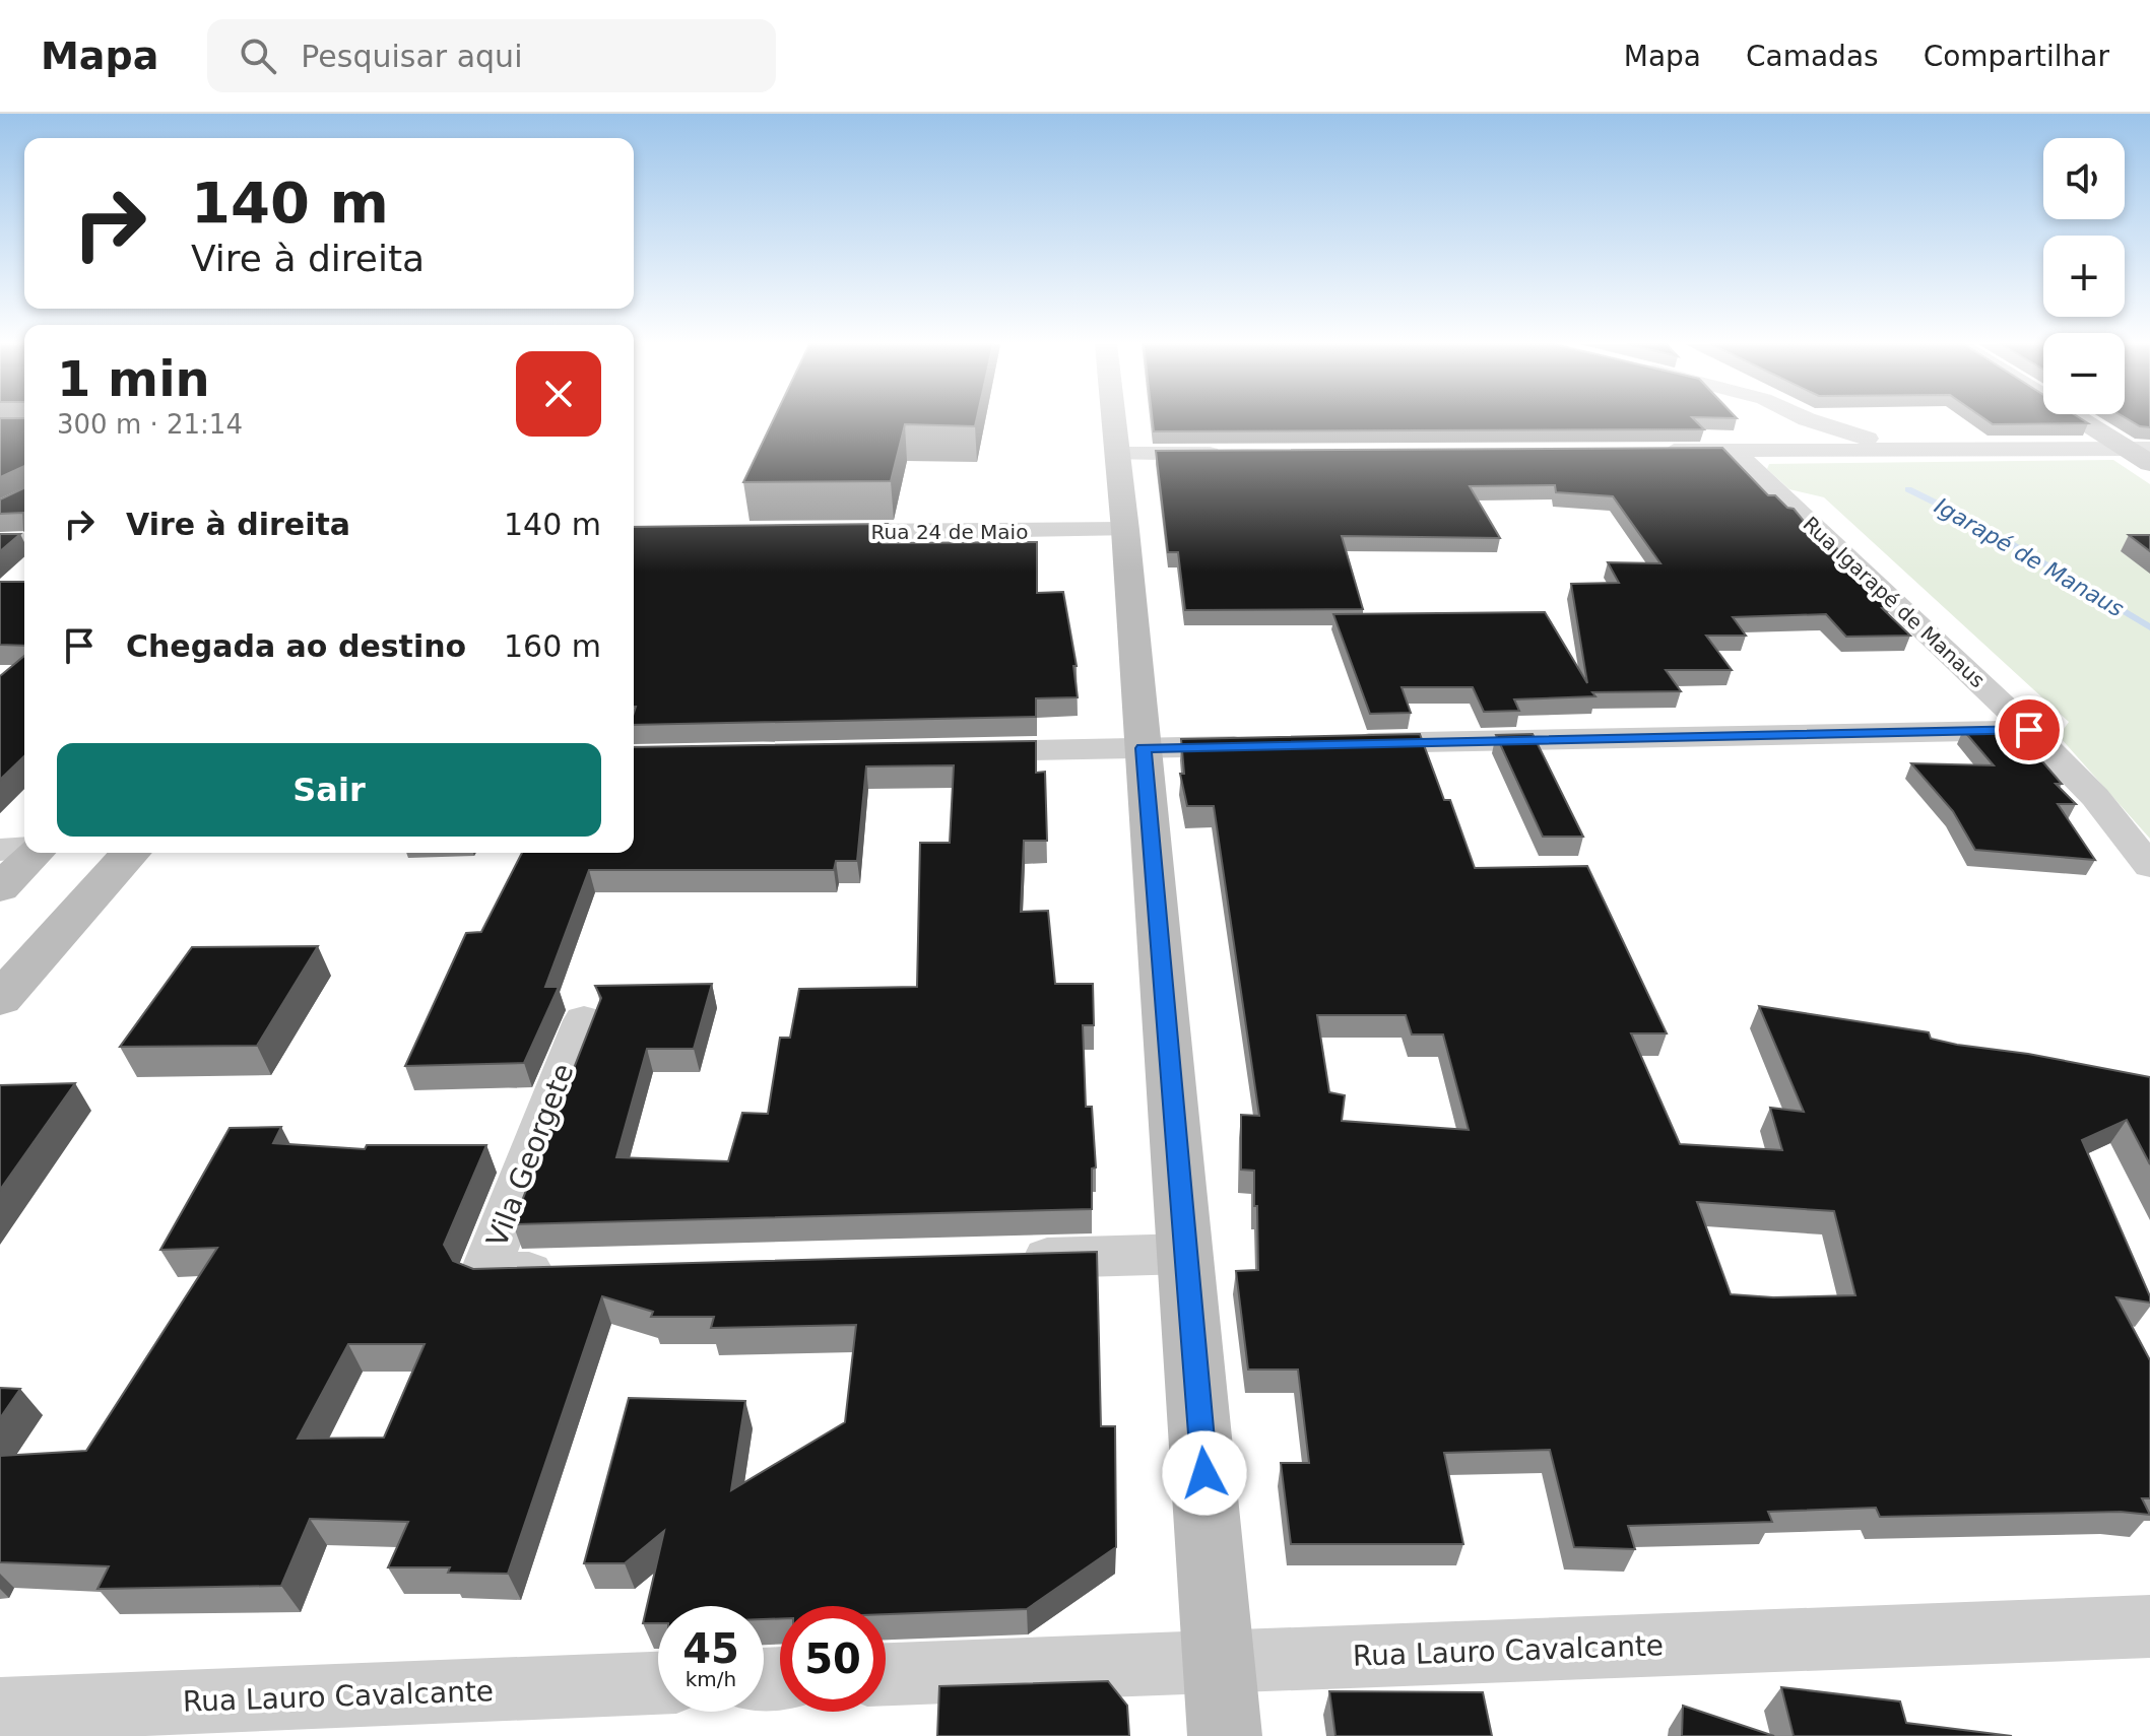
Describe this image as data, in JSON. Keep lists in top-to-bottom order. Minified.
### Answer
{"streets":{"street":["Rua 24 de Maio","Rua Igarapé de Manaus","Vila Georgete","Rua Lauro Cavalcante"]},"water":["Igarapé de Manaus"],"page":{"header":"Mapa","search":"Pesquisar aqui","nav":["Mapa","Camadas","Compartilhar"],"map_buttons":["+","−"],"turn":["140 m","Vire à direita"],"heading":["1 min","300 m · 21:14"],"list":[{"name":"Vire à direita","value":"140 m"},{"name":"Chegada ao destino","value":"160 m"}],"buttons":"Sair","speed":"45 km/h","limit":"50"}}
